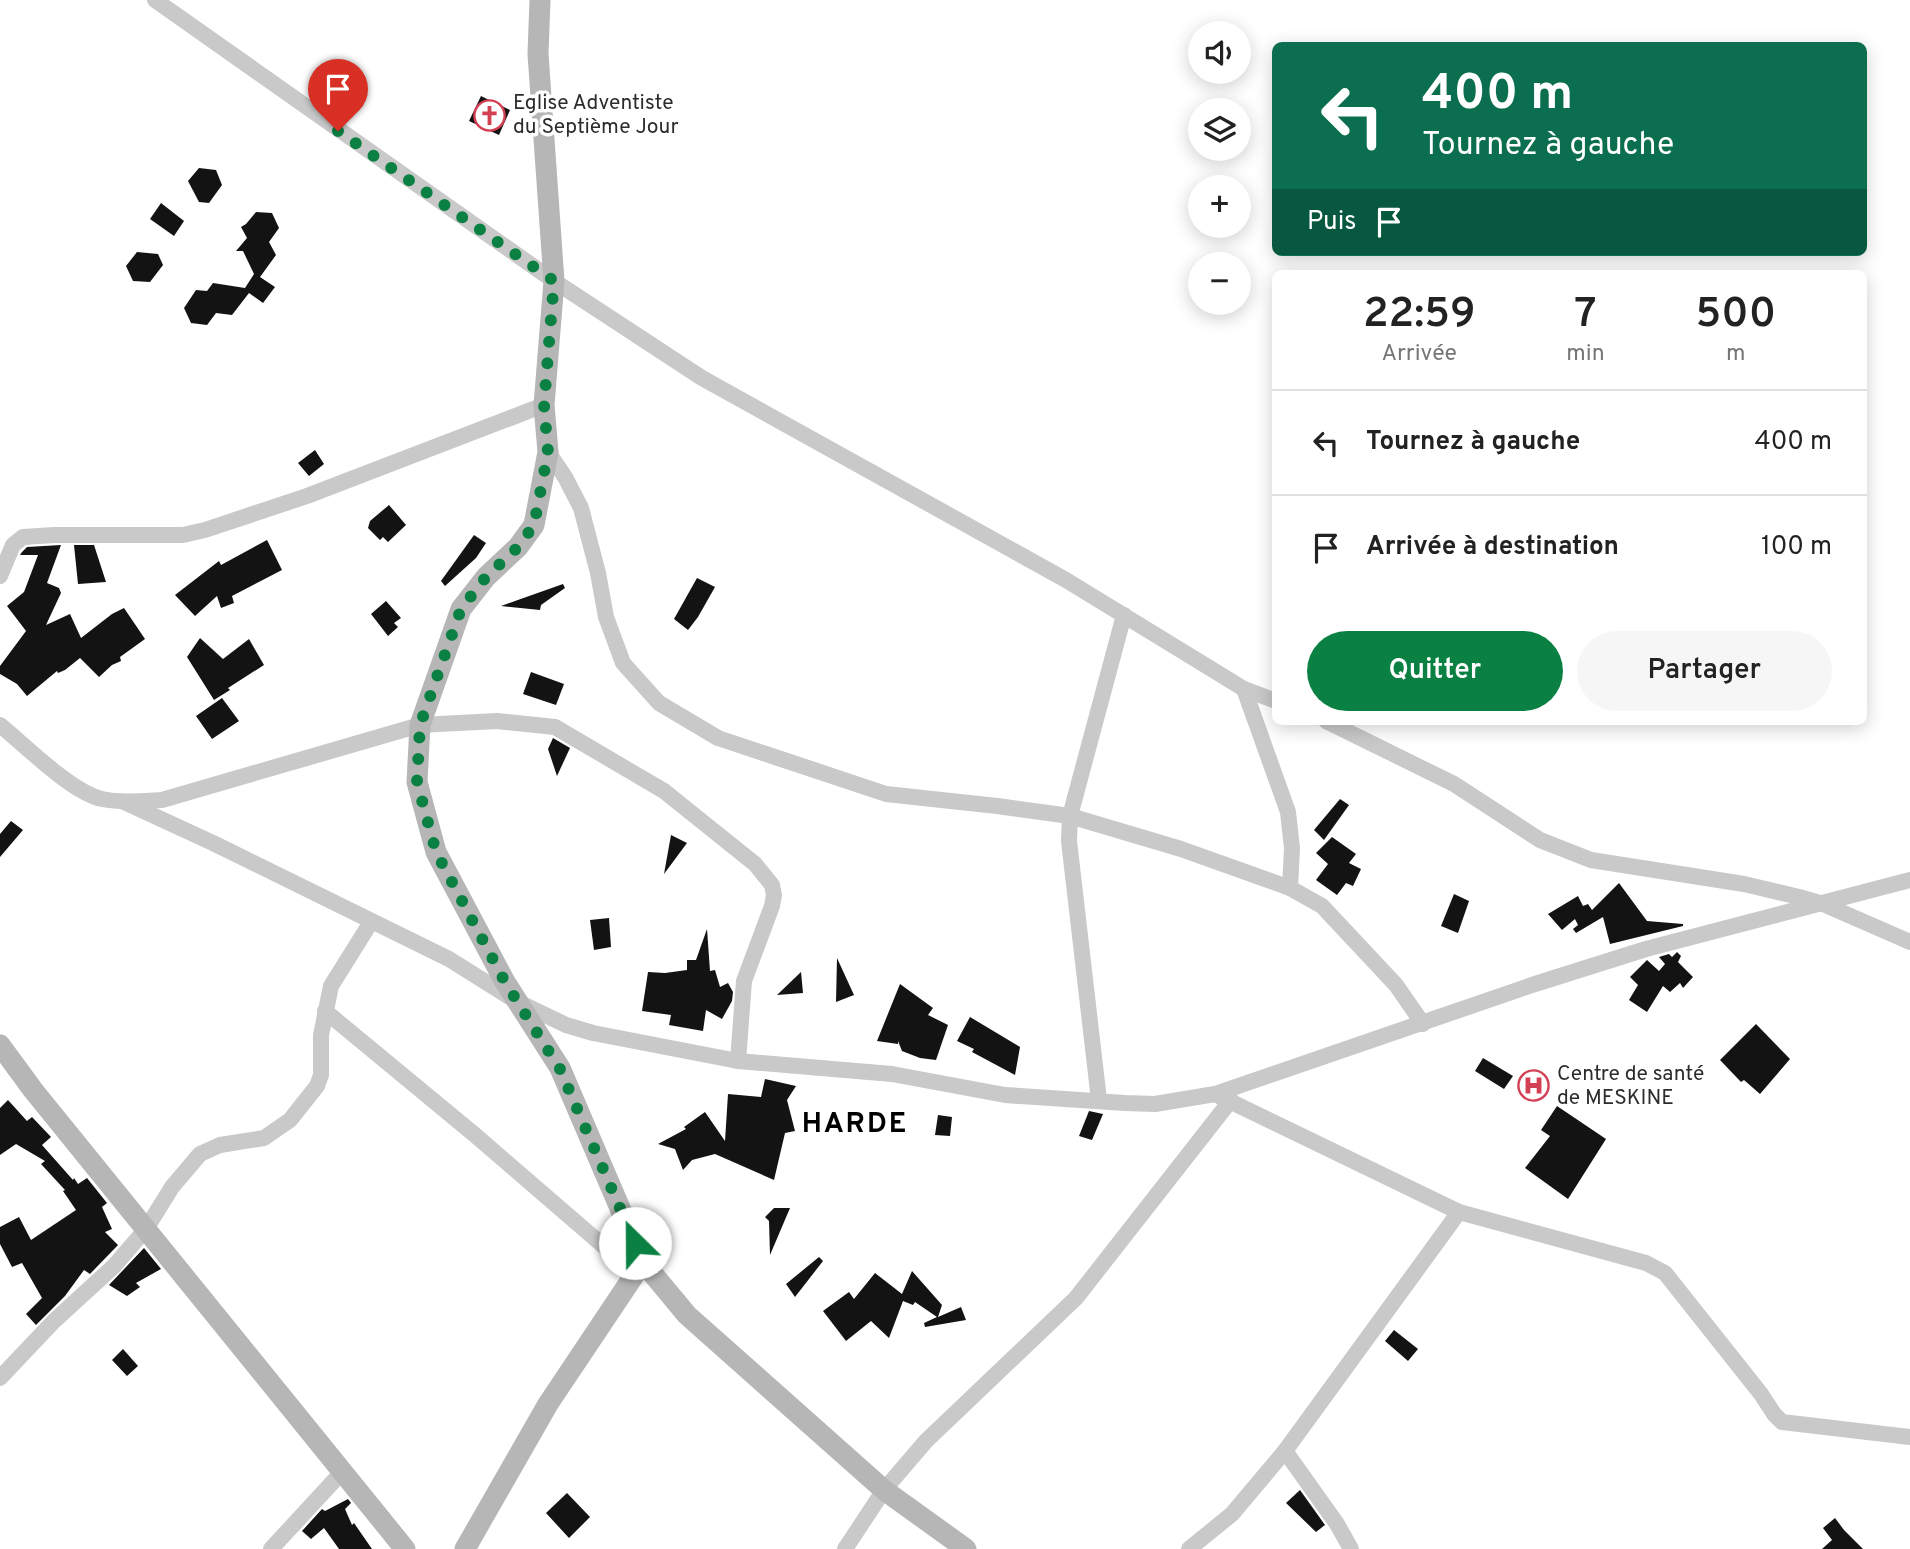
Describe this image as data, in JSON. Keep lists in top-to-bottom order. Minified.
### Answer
{"districts":["HARDE"],"places":{"church":["Eglise Adventiste du Septième Jour"],"hospital":["Centre de santé de MESKINE"]},"page":{"map_buttons":["+","−"],"turn":["400 m","Tournez à gauche"],"then":"Puis","eta":["22:59","Arrivée","7","min","500","m"],"list":[{"name":"Tournez à gauche","value":"400 m"},{"name":"Arrivée à destination","value":"100 m"}],"buttons":["Quitter","Partager"]}}
